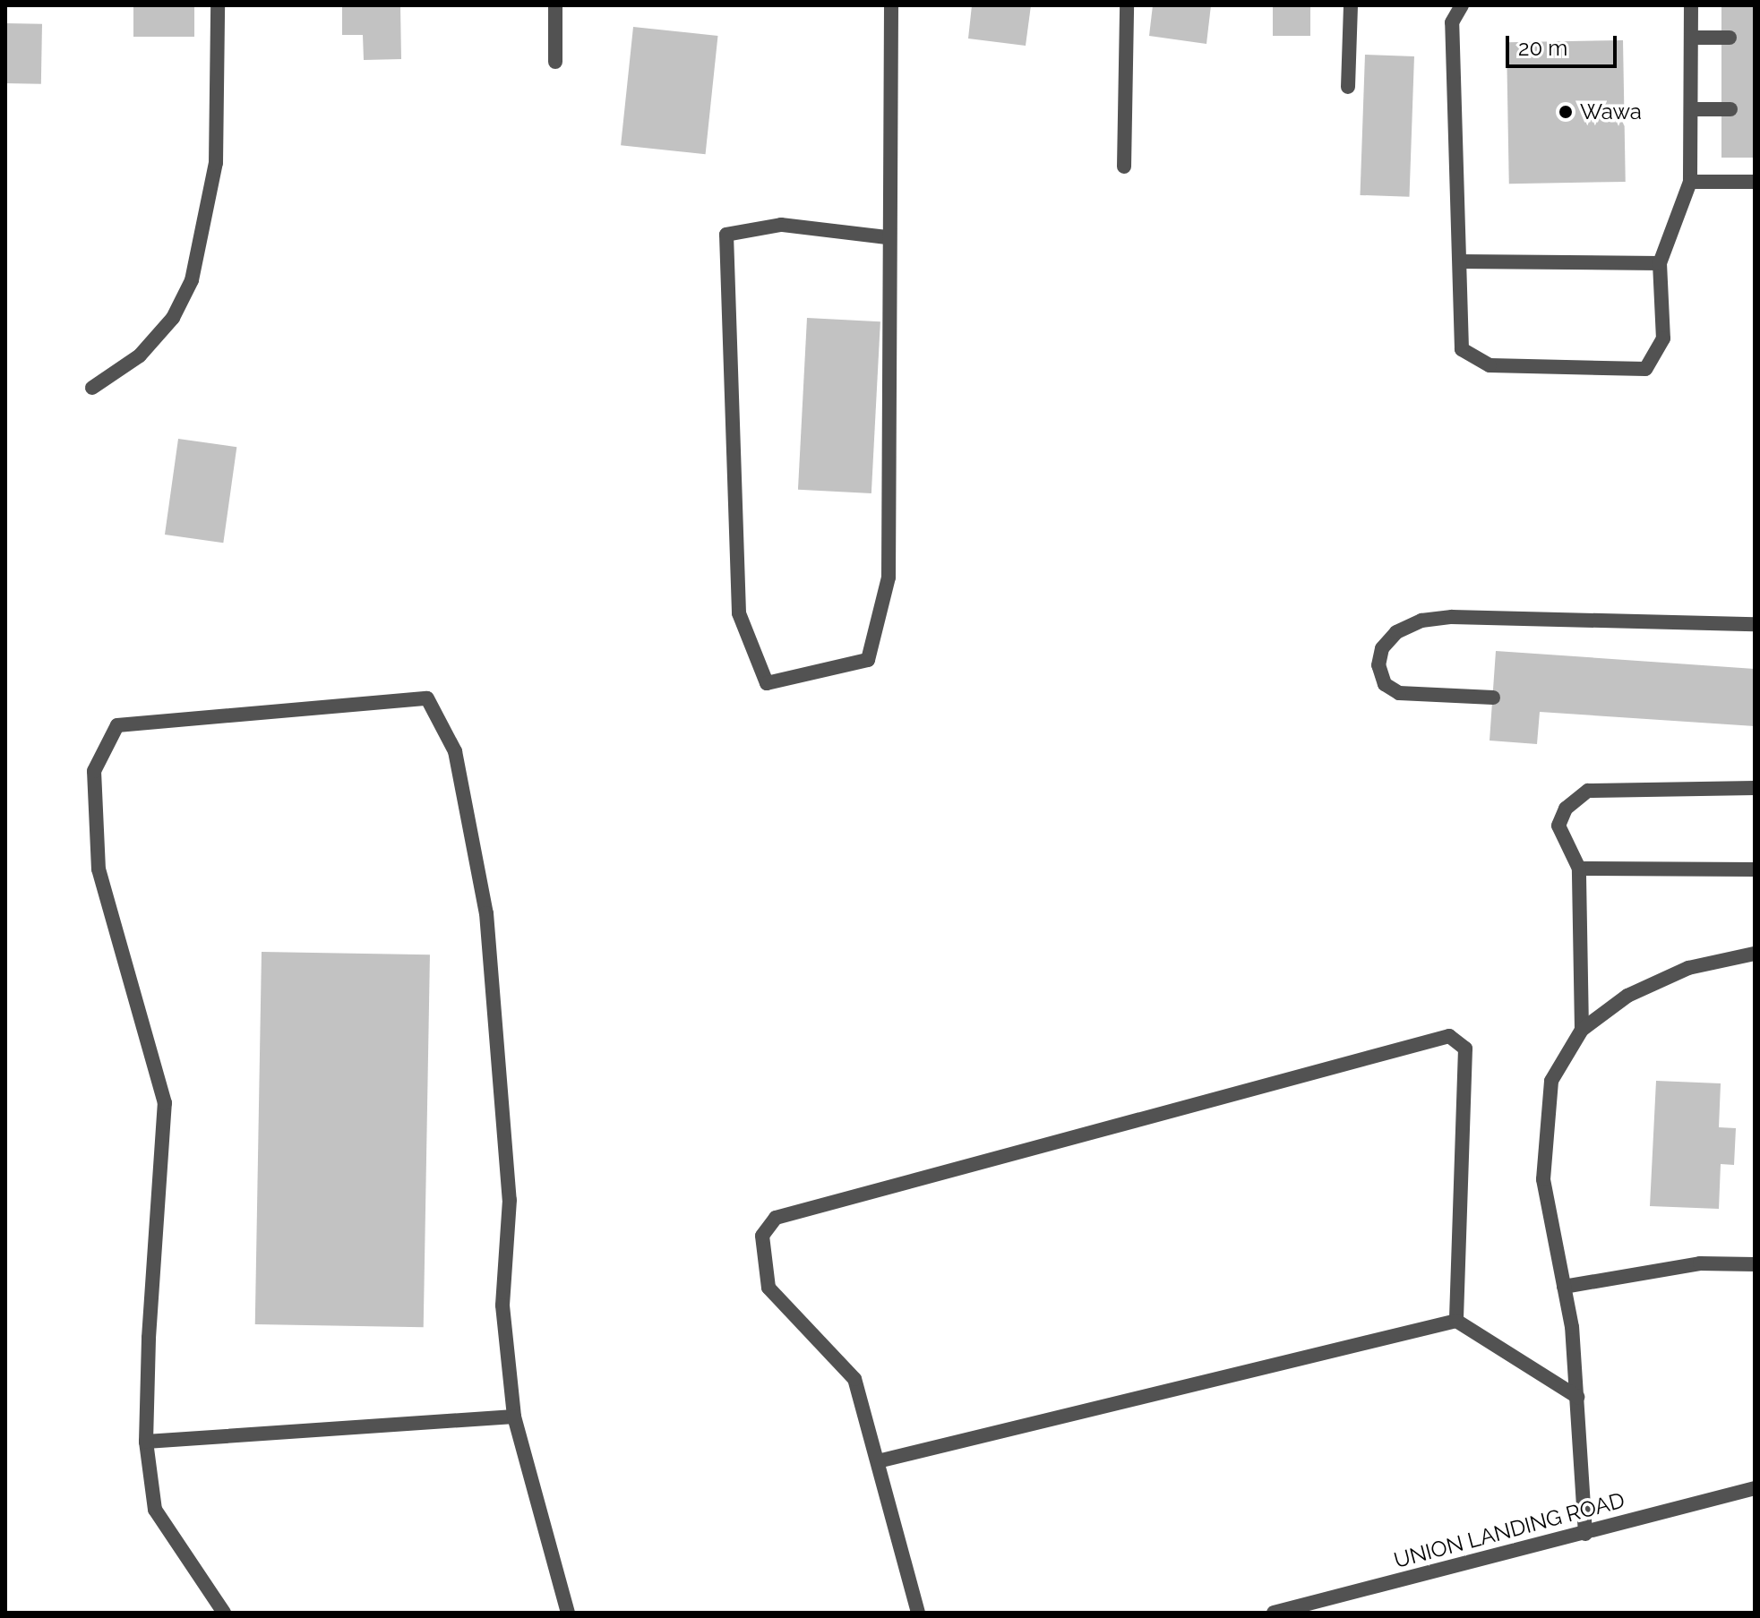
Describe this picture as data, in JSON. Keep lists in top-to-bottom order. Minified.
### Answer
{"streets":{"street":["UNION LANDING ROAD"]},"places":["Wawa"],"scale_bar":"20 m"}
